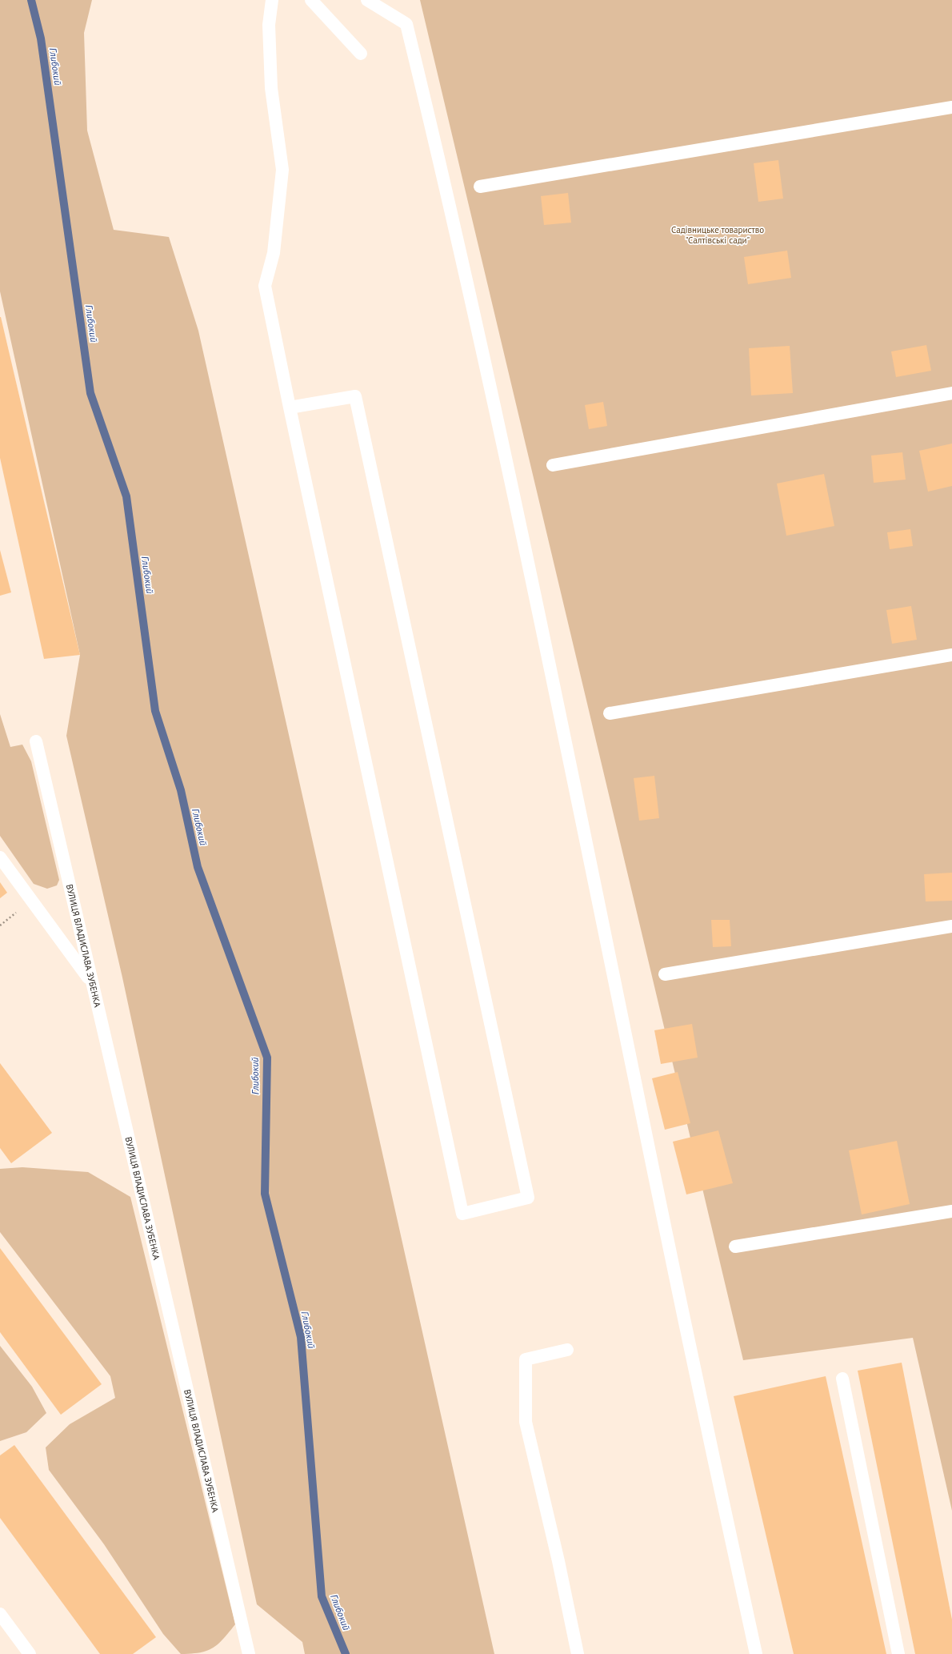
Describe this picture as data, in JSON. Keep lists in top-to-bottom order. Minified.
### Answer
{"streets":{"lane":["ВУЛИЦЯ ВЛАДИСЛАВА ЗУБЕНКА"]},"water":["Глибокий"],"parks":["Садівницьке товариство \"Салтівські сади\""]}
